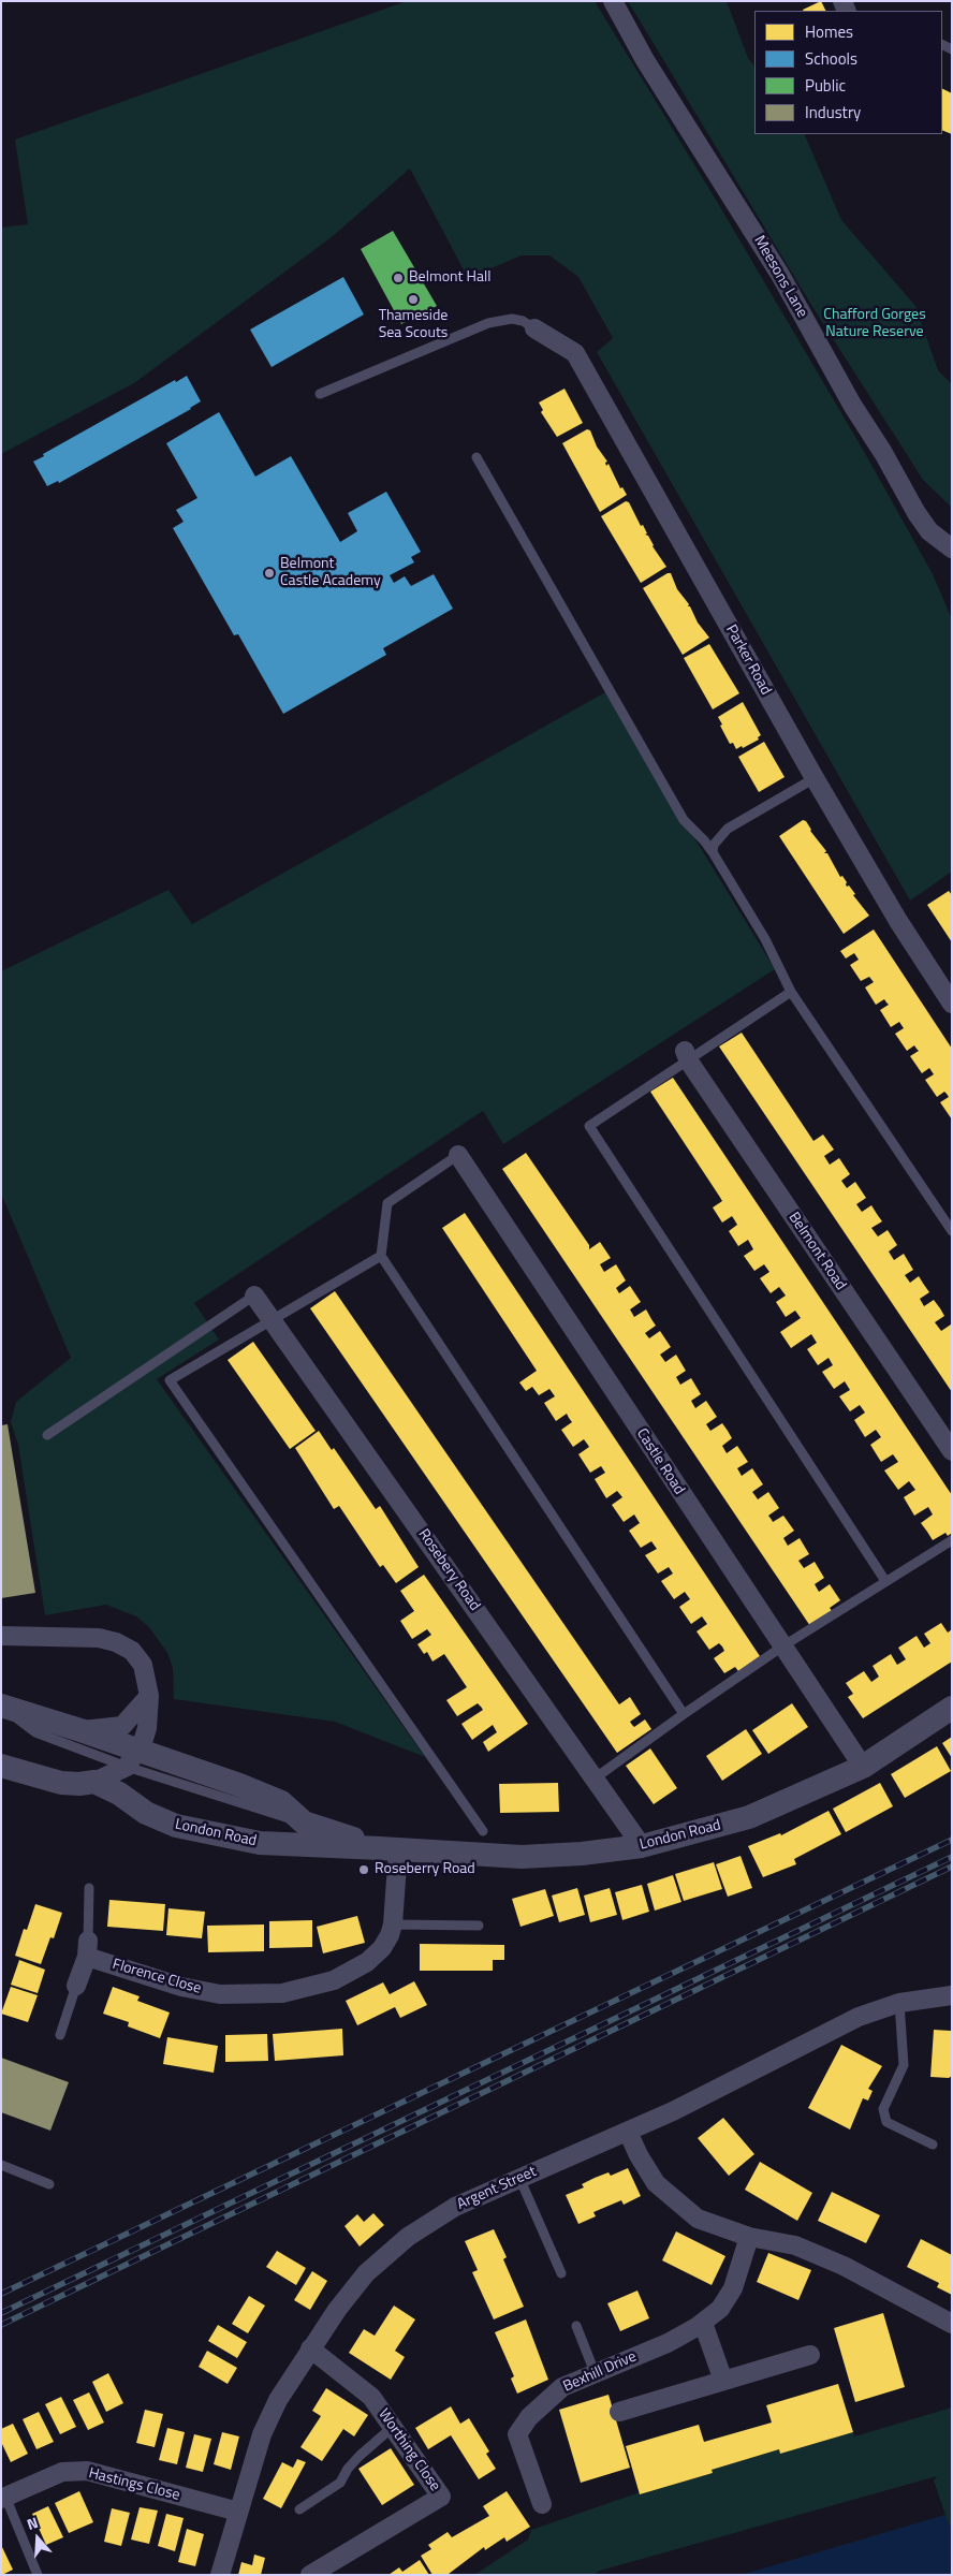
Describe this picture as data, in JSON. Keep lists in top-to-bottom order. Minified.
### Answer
{"streets":{"street":["Meesons Lane","Parker Road","Belmont Road","Castle Road","Rosebery Road","London Road","Florence Close","Argent Street","Bexhill Drive","Worthing Close","Hastings Close"]},"crossings":[["Castle Road","London Road"],["Rosebery Road","London Road"],["London Road","Florence Close"],["Argent Street","Worthing Close"],["Argent Street","Hastings Close"]],"parks":["Chafford Gorges Nature Reserve"],"places":["Belmont Hall","Thameside Sea Scouts","Belmont Castle Academy","Roseberry Road"],"legend":["Homes","Schools","Public","Industry"],"north":"top"}
